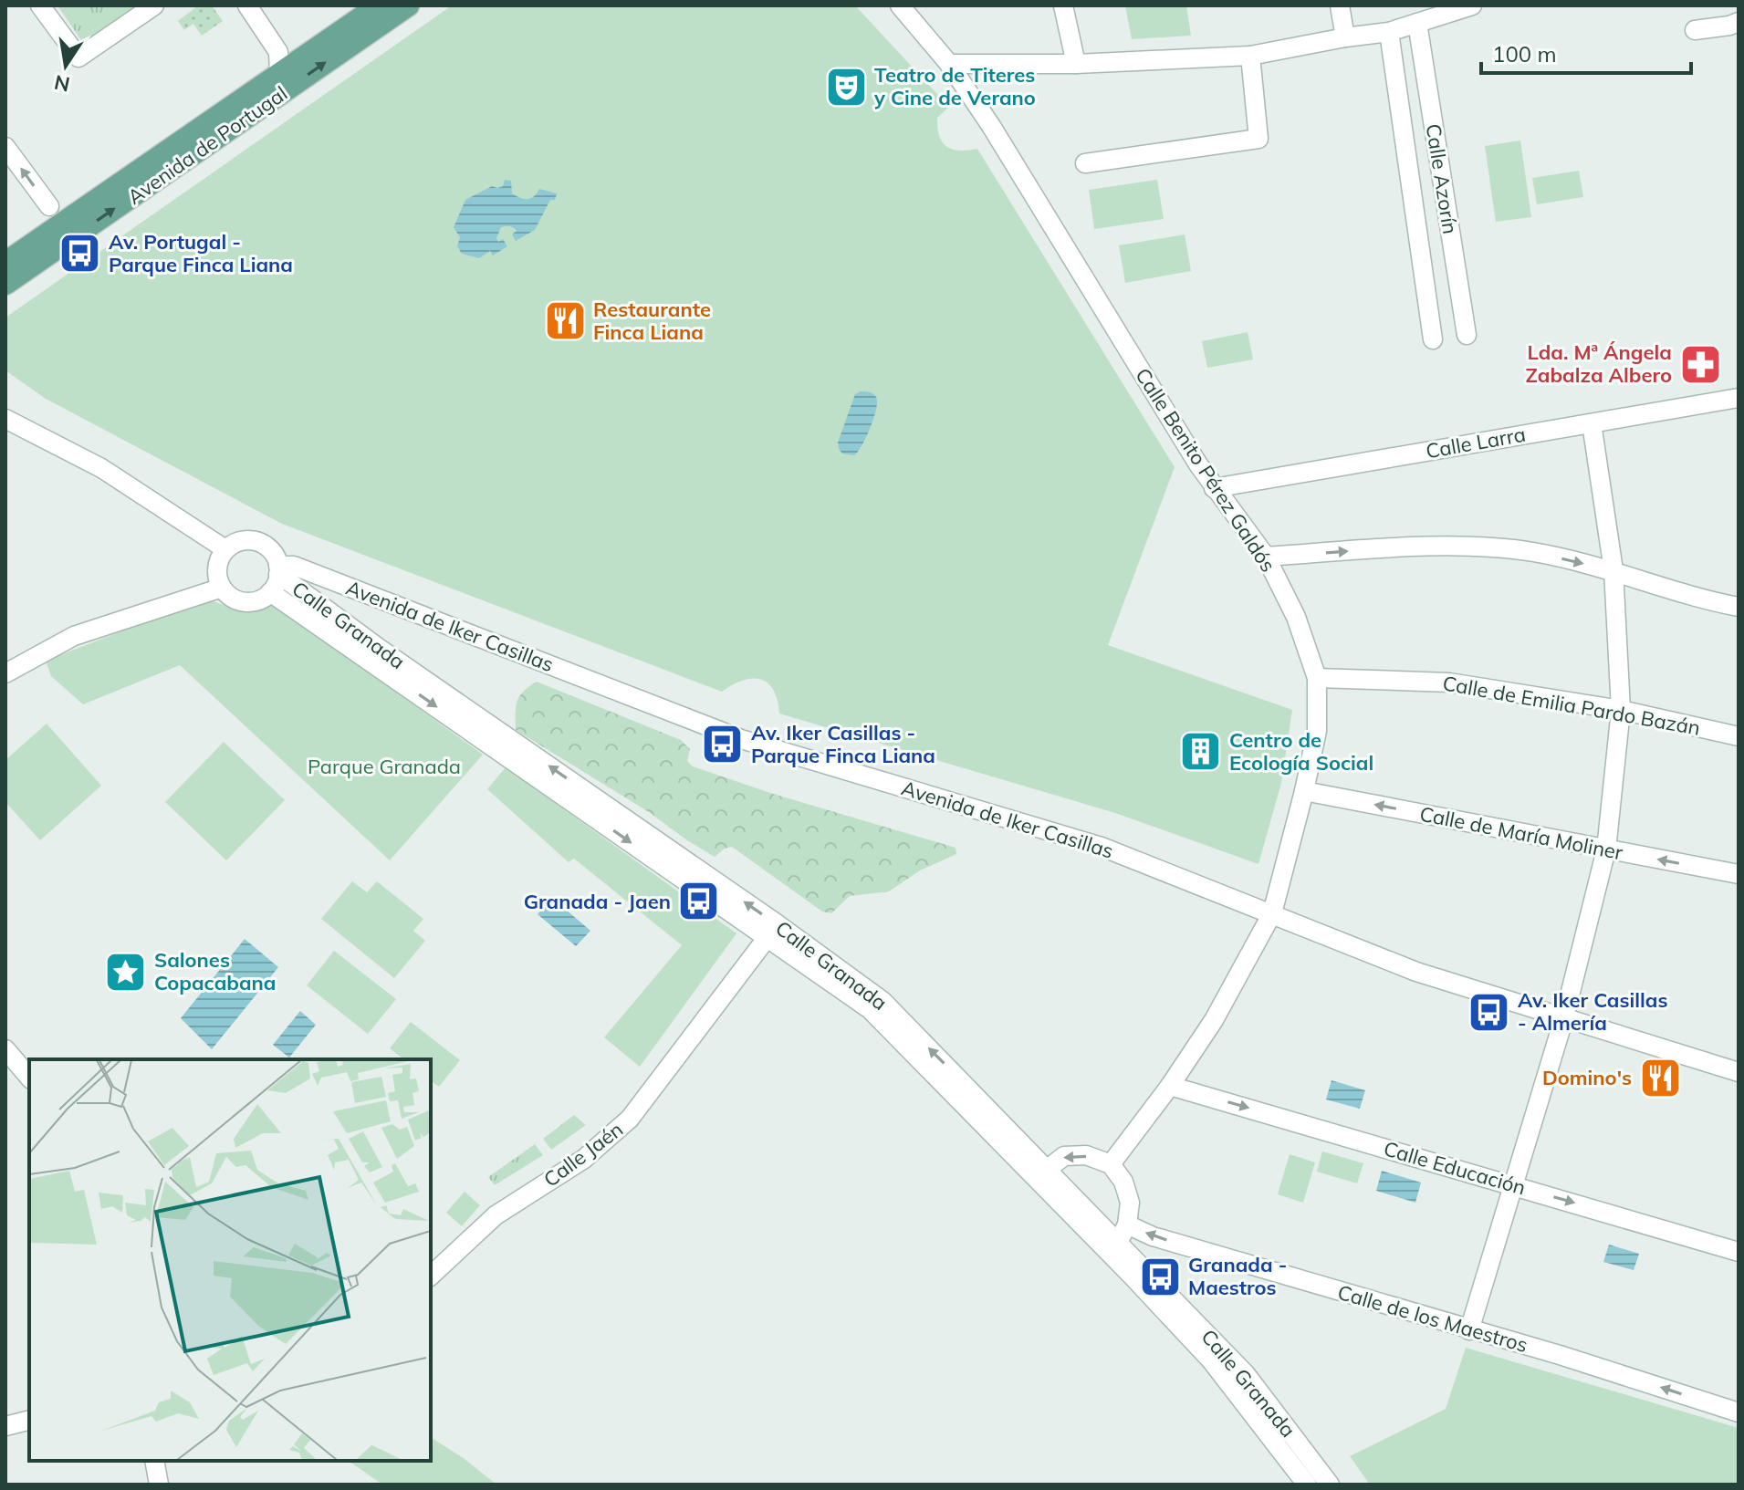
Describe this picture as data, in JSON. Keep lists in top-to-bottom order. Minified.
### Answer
{"streets":{"main road":["Avenida de Portugal"],"street":["Calle Azorín","Calle Larra","Calle Benito Pérez Galdós","Calle Granada","Avenida de Iker Casillas","Calle de Emilia Pardo Bazán","Calle de María Moliner","Calle Jaén","Calle Educación","Calle de los Maestros"]},"crossings":[["Calle Larra","Calle Benito Pérez Galdós"],["Calle Benito Pérez Galdós","Avenida de Iker Casillas"],["Calle Benito Pérez Galdós","Calle de Emilia Pardo Bazán"],["Calle Benito Pérez Galdós","Calle de María Moliner"],["Calle Benito Pérez Galdós","Calle Educación"],["Calle Granada","Avenida de Iker Casillas"],["Calle Granada","Calle Jaén"]],"one_way":["Calle de María Moliner","Calle Educación","Calle de los Maestros"],"parks":["Parque Granada"],"places":{"theatre":["Teatro de Titeres y Cine de Verano"],"bus stop":["Av. Portugal - Parque Finca Liana","Av. Iker Casillas - Parque Finca Liana","Granada - Jaen","Av. Iker Casillas - Almería","Granada - Maestros"],"restaurant":["Restaurante Finca Liana","Domino's"],"pharmacy":["Lda. Mª Ángela Zabalza Albero"],"building":["Centro de Ecología Social"],"place":["Salones Copacabana"]},"scale_bar":"100 m","north":"bottom"}
